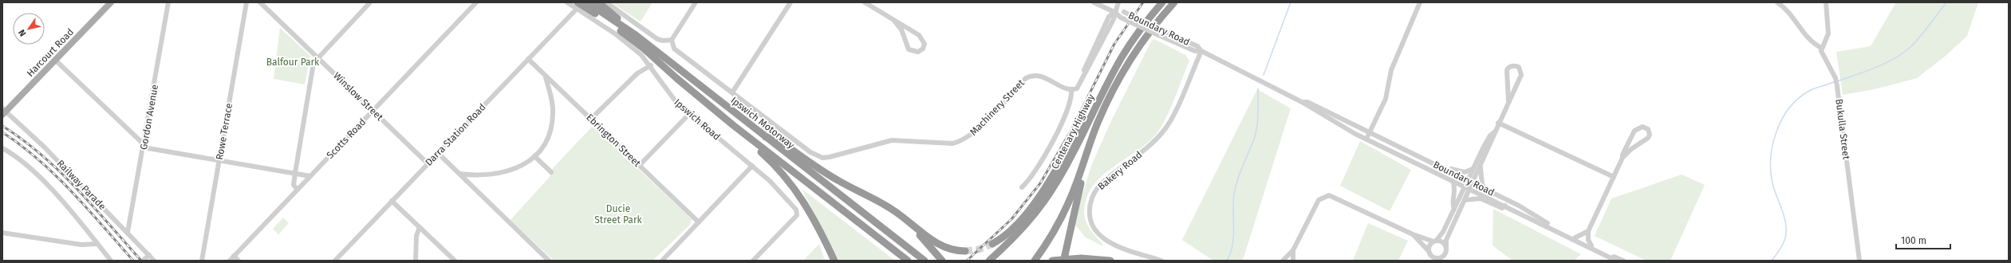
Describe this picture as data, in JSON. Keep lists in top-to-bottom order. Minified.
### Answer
{"streets":{"highway":["Ipswich Motorway","Centenary Highway"],"main road":["Harcourt Road"],"street":["Boundary Road","Winslow Street","Machinery Street","Gordon Avenue","Ipswich Road","Bukulla Street","Rowe Terrace","Darra Station Road","Scotts Road","Ebrington Street","Bakery Road","Railway Parade"]},"crossings":[["Boundary Road","Bakery Road"],["Harcourt Road","Railway Parade"],["Winslow Street","Darra Station Road"],["Winslow Street","Scotts Road"],["Gordon Avenue","Railway Parade"],["Ipswich Road","Ipswich Motorway"],["Ipswich Road","Darra Station Road"],["Ipswich Motorway","Darra Station Road"],["Darra Station Road","Ebrington Street"]],"parks":["Balfour Park","Ducie Street Park"],"scale_bar":"100 m","north":"bottom left"}
